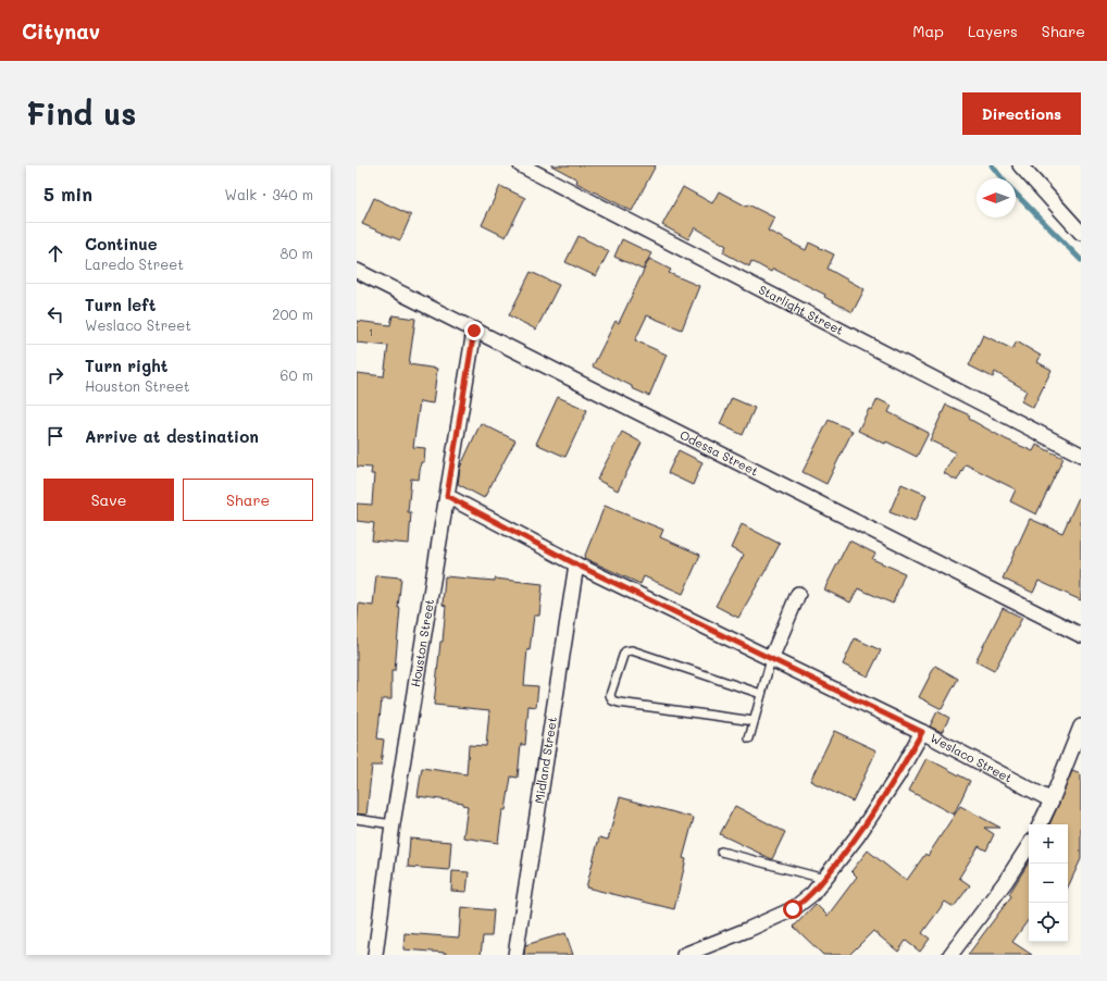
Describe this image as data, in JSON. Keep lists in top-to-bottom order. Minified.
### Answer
{"streets":{"street":["Starlight Street","Odessa Street","Houston Street","Weslaco Street","Midland Street"]},"crossings":[["Odessa Street","Houston Street"],["Houston Street","Weslaco Street"],["Weslaco Street","Midland Street"]],"house_numbers":["1"],"north":"left","page":{"header":"Citynav","nav":["Map","Layers","Share"],"buttons":["Directions",["Save","Share"]],"title":"Find us","heading":["5 min","Walk · 340 m"],"list":[["Continue","Laredo Street","80 m"],["Turn left","Weslaco Street","200 m"],["Turn right","Houston Street","60 m"],"Arrive at destination"],"map_buttons":["+","−"]}}
